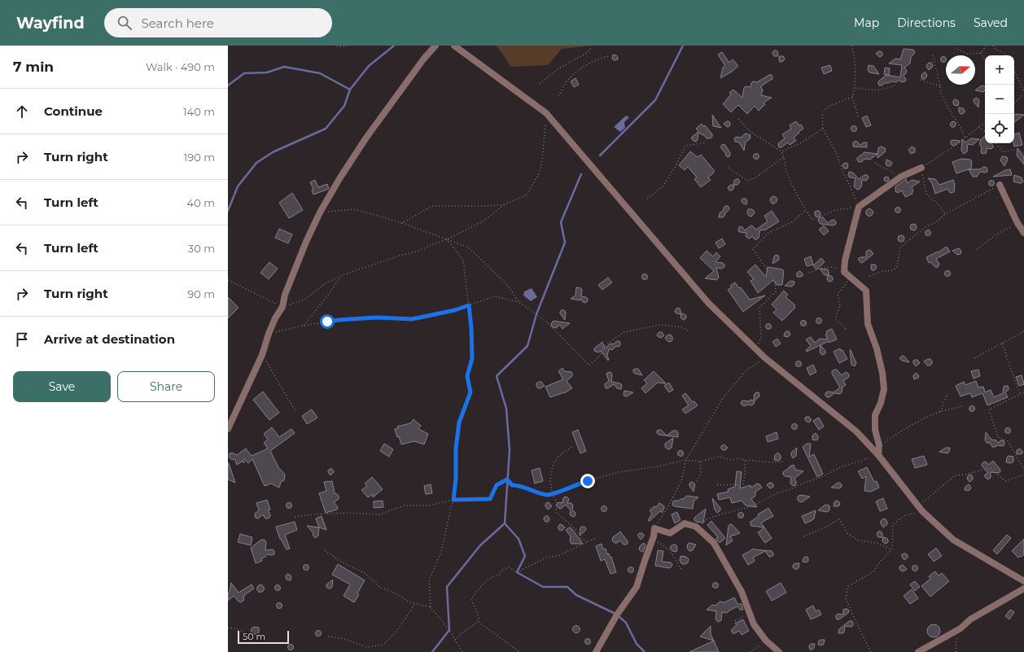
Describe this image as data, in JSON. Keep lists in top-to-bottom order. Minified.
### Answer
{"scale_bar":"50 m","north":"right","page":{"header":"Wayfind","search":"Search here","nav":["Map","Directions","Saved"],"heading":["7 min","Walk · 490 m"],"map_buttons":["+","−"],"list":[["Continue","140 m"],["Turn right","190 m"],["Turn left","40 m"],["Turn left","30 m"],["Turn right","90 m"],"Arrive at destination"],"buttons":["Save","Share"],"scale":"50 m"}}
